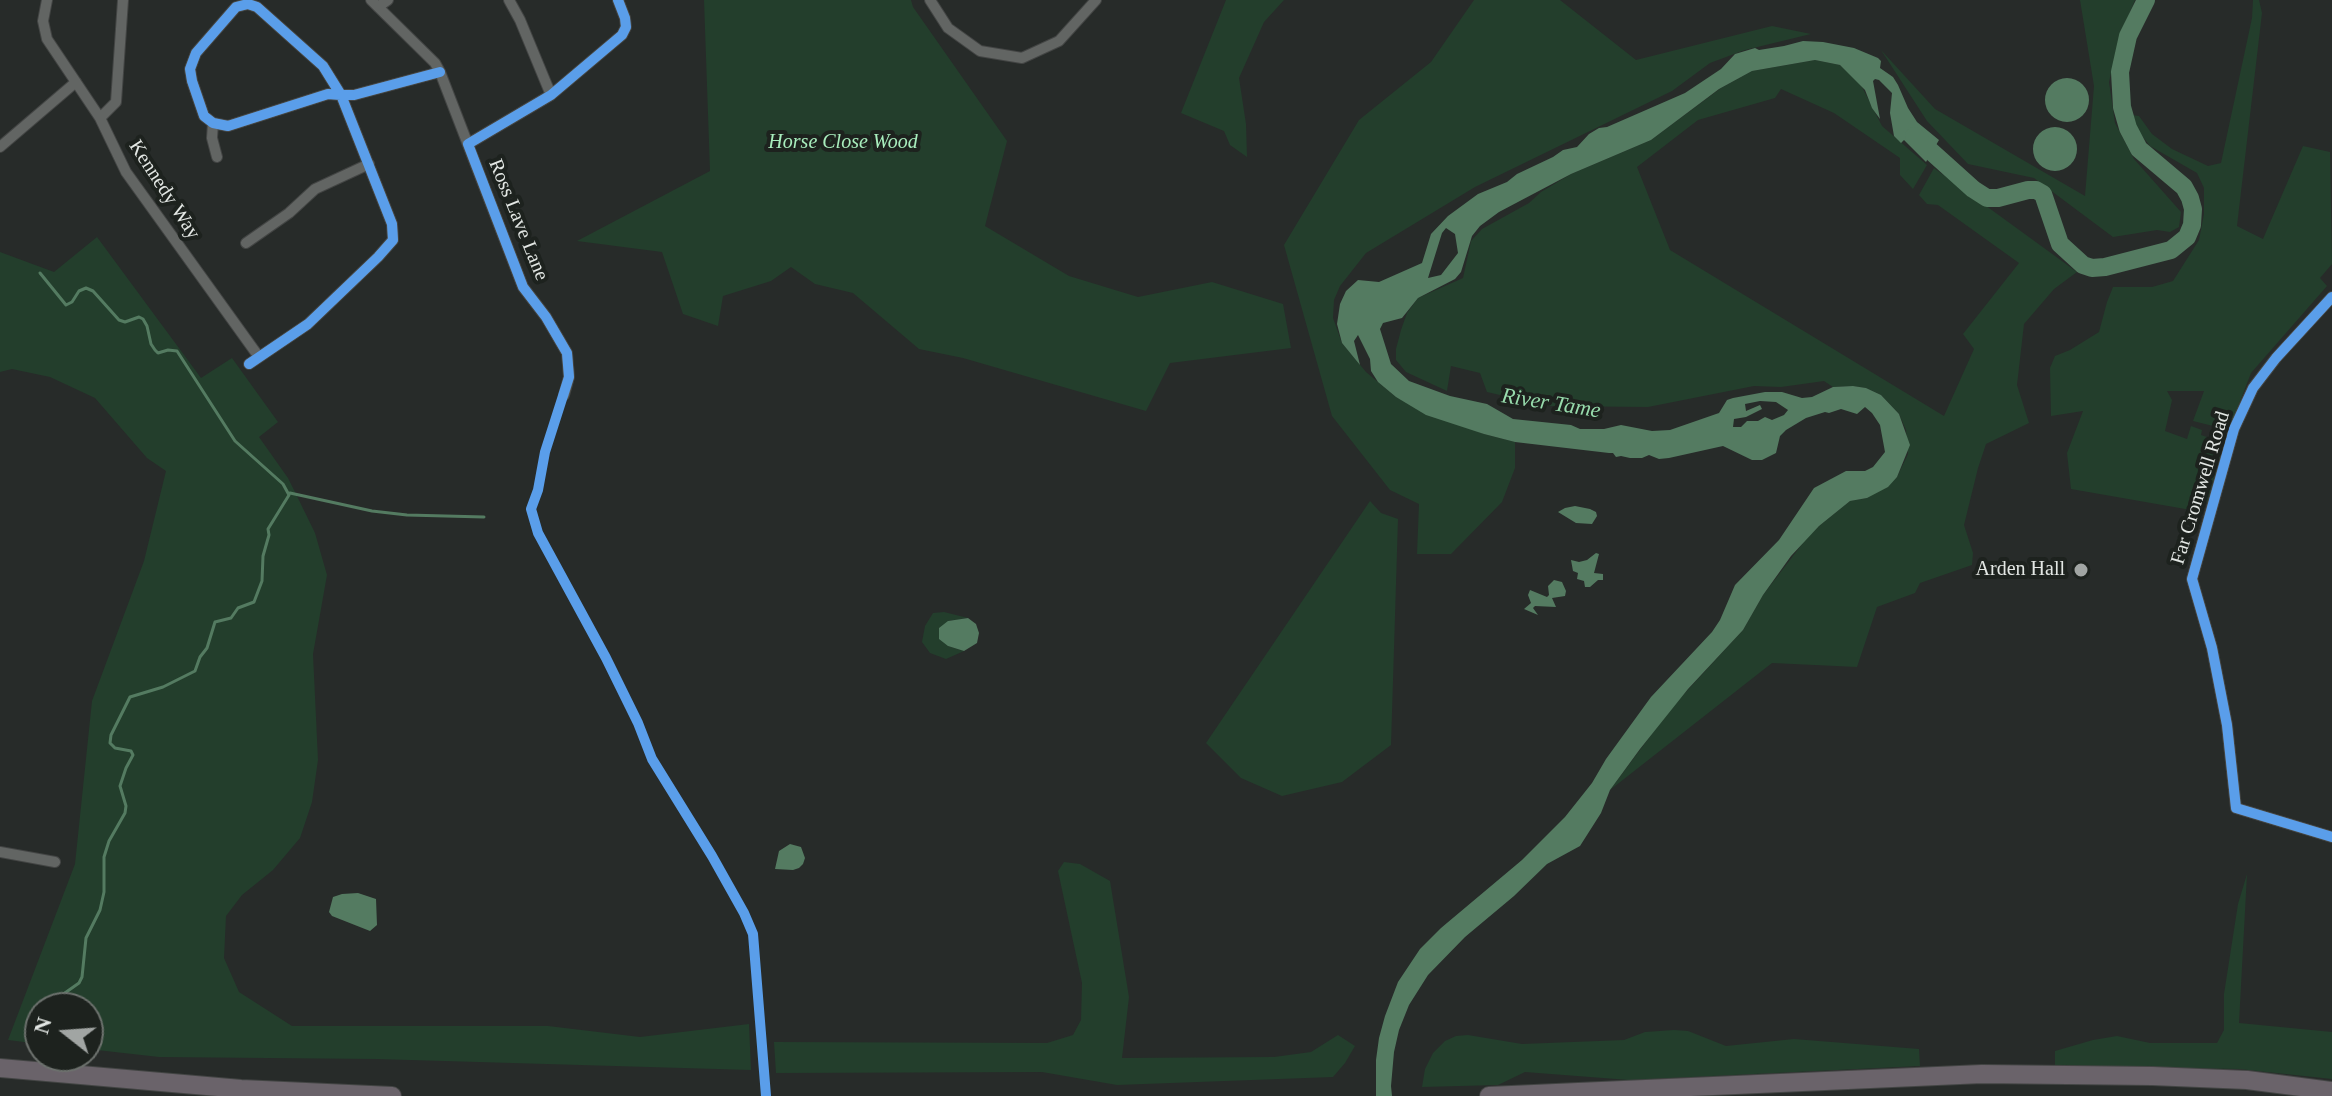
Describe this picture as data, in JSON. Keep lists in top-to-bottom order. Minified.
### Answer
{"streets":{"street":["Kennedy Way","Ross Lave Lane","Far Cromwell Road"]},"water":["River Tame"],"parks":["Horse Close Wood"],"places":["Arden Hall"],"north":"left"}
